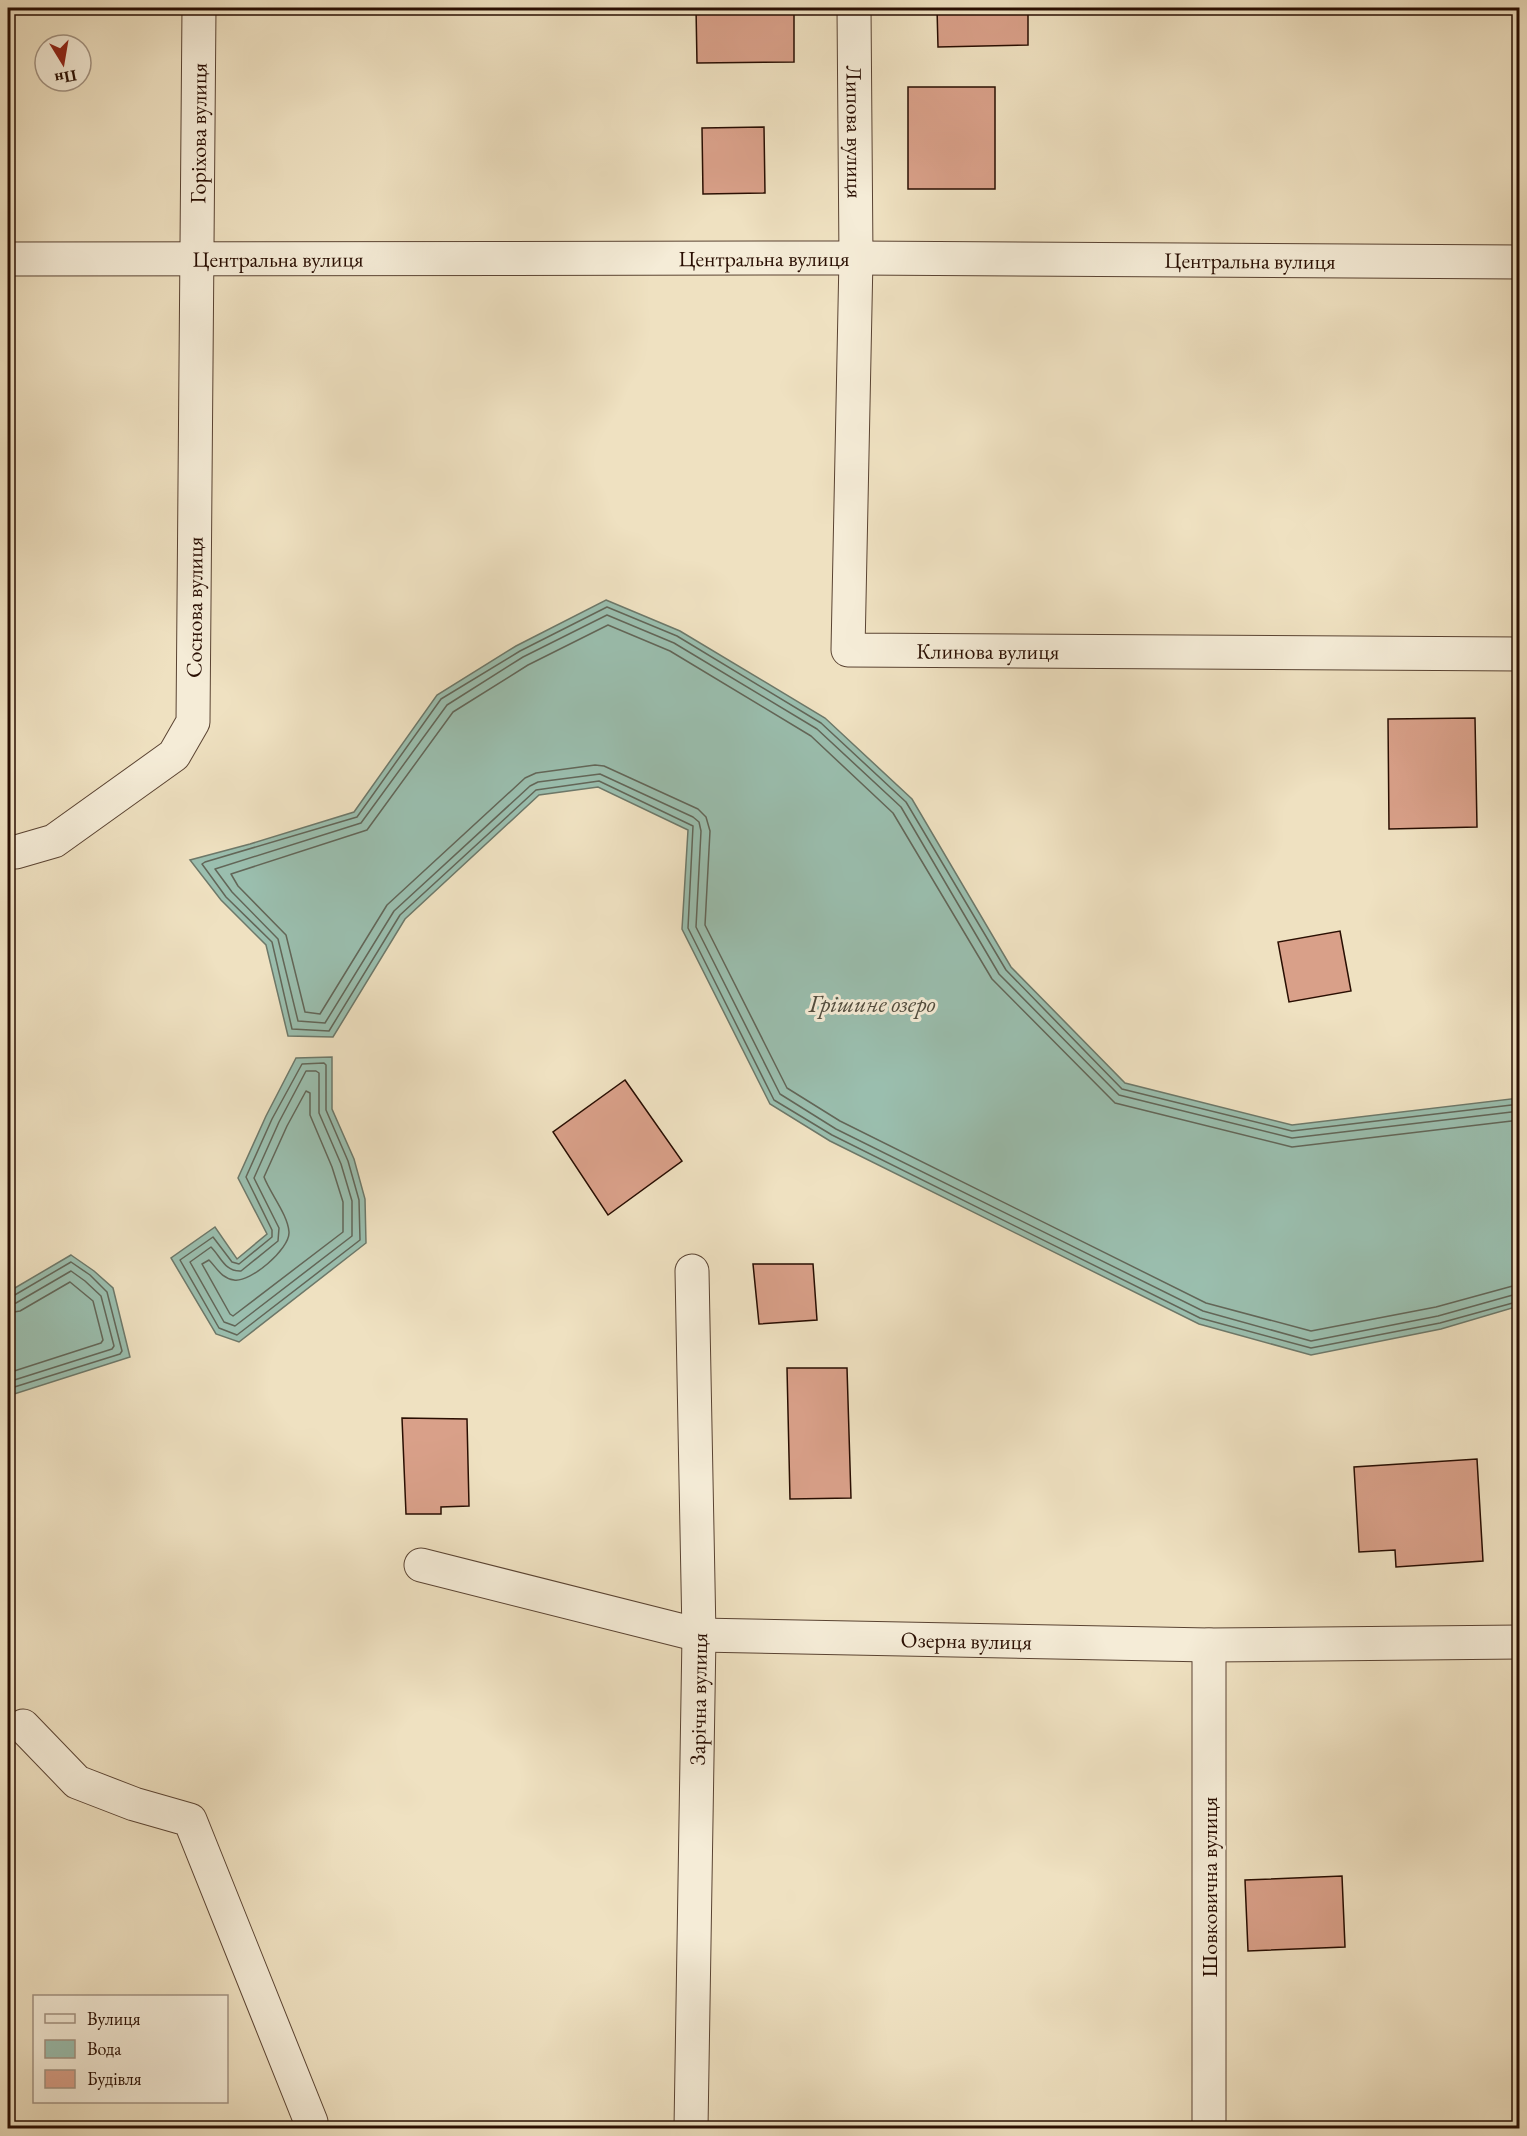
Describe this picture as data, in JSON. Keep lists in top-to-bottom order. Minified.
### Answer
{"streets":{"street":["Горіхова вулиця","Липова вулиця","Центральна вулиця","Соснова вулиця","Клинова вулиця","Озерна вулиця","Зарічна вулиця","Шовковична вулиця"]},"crossings":[["Горіхова вулиця","Центральна вулиця"],["Горіхова вулиця","Соснова вулиця"],["Липова вулиця","Центральна вулиця"],["Липова вулиця","Клинова вулиця"],["Центральна вулиця","Соснова вулиця"],["Центральна вулиця","Клинова вулиця"],["Озерна вулиця","Зарічна вулиця"],["Озерна вулиця","Шовковична вулиця"]],"water":["Грішине озеро"],"legend":["Вулиця","Вода","Будівля"],"north":"bottom"}
